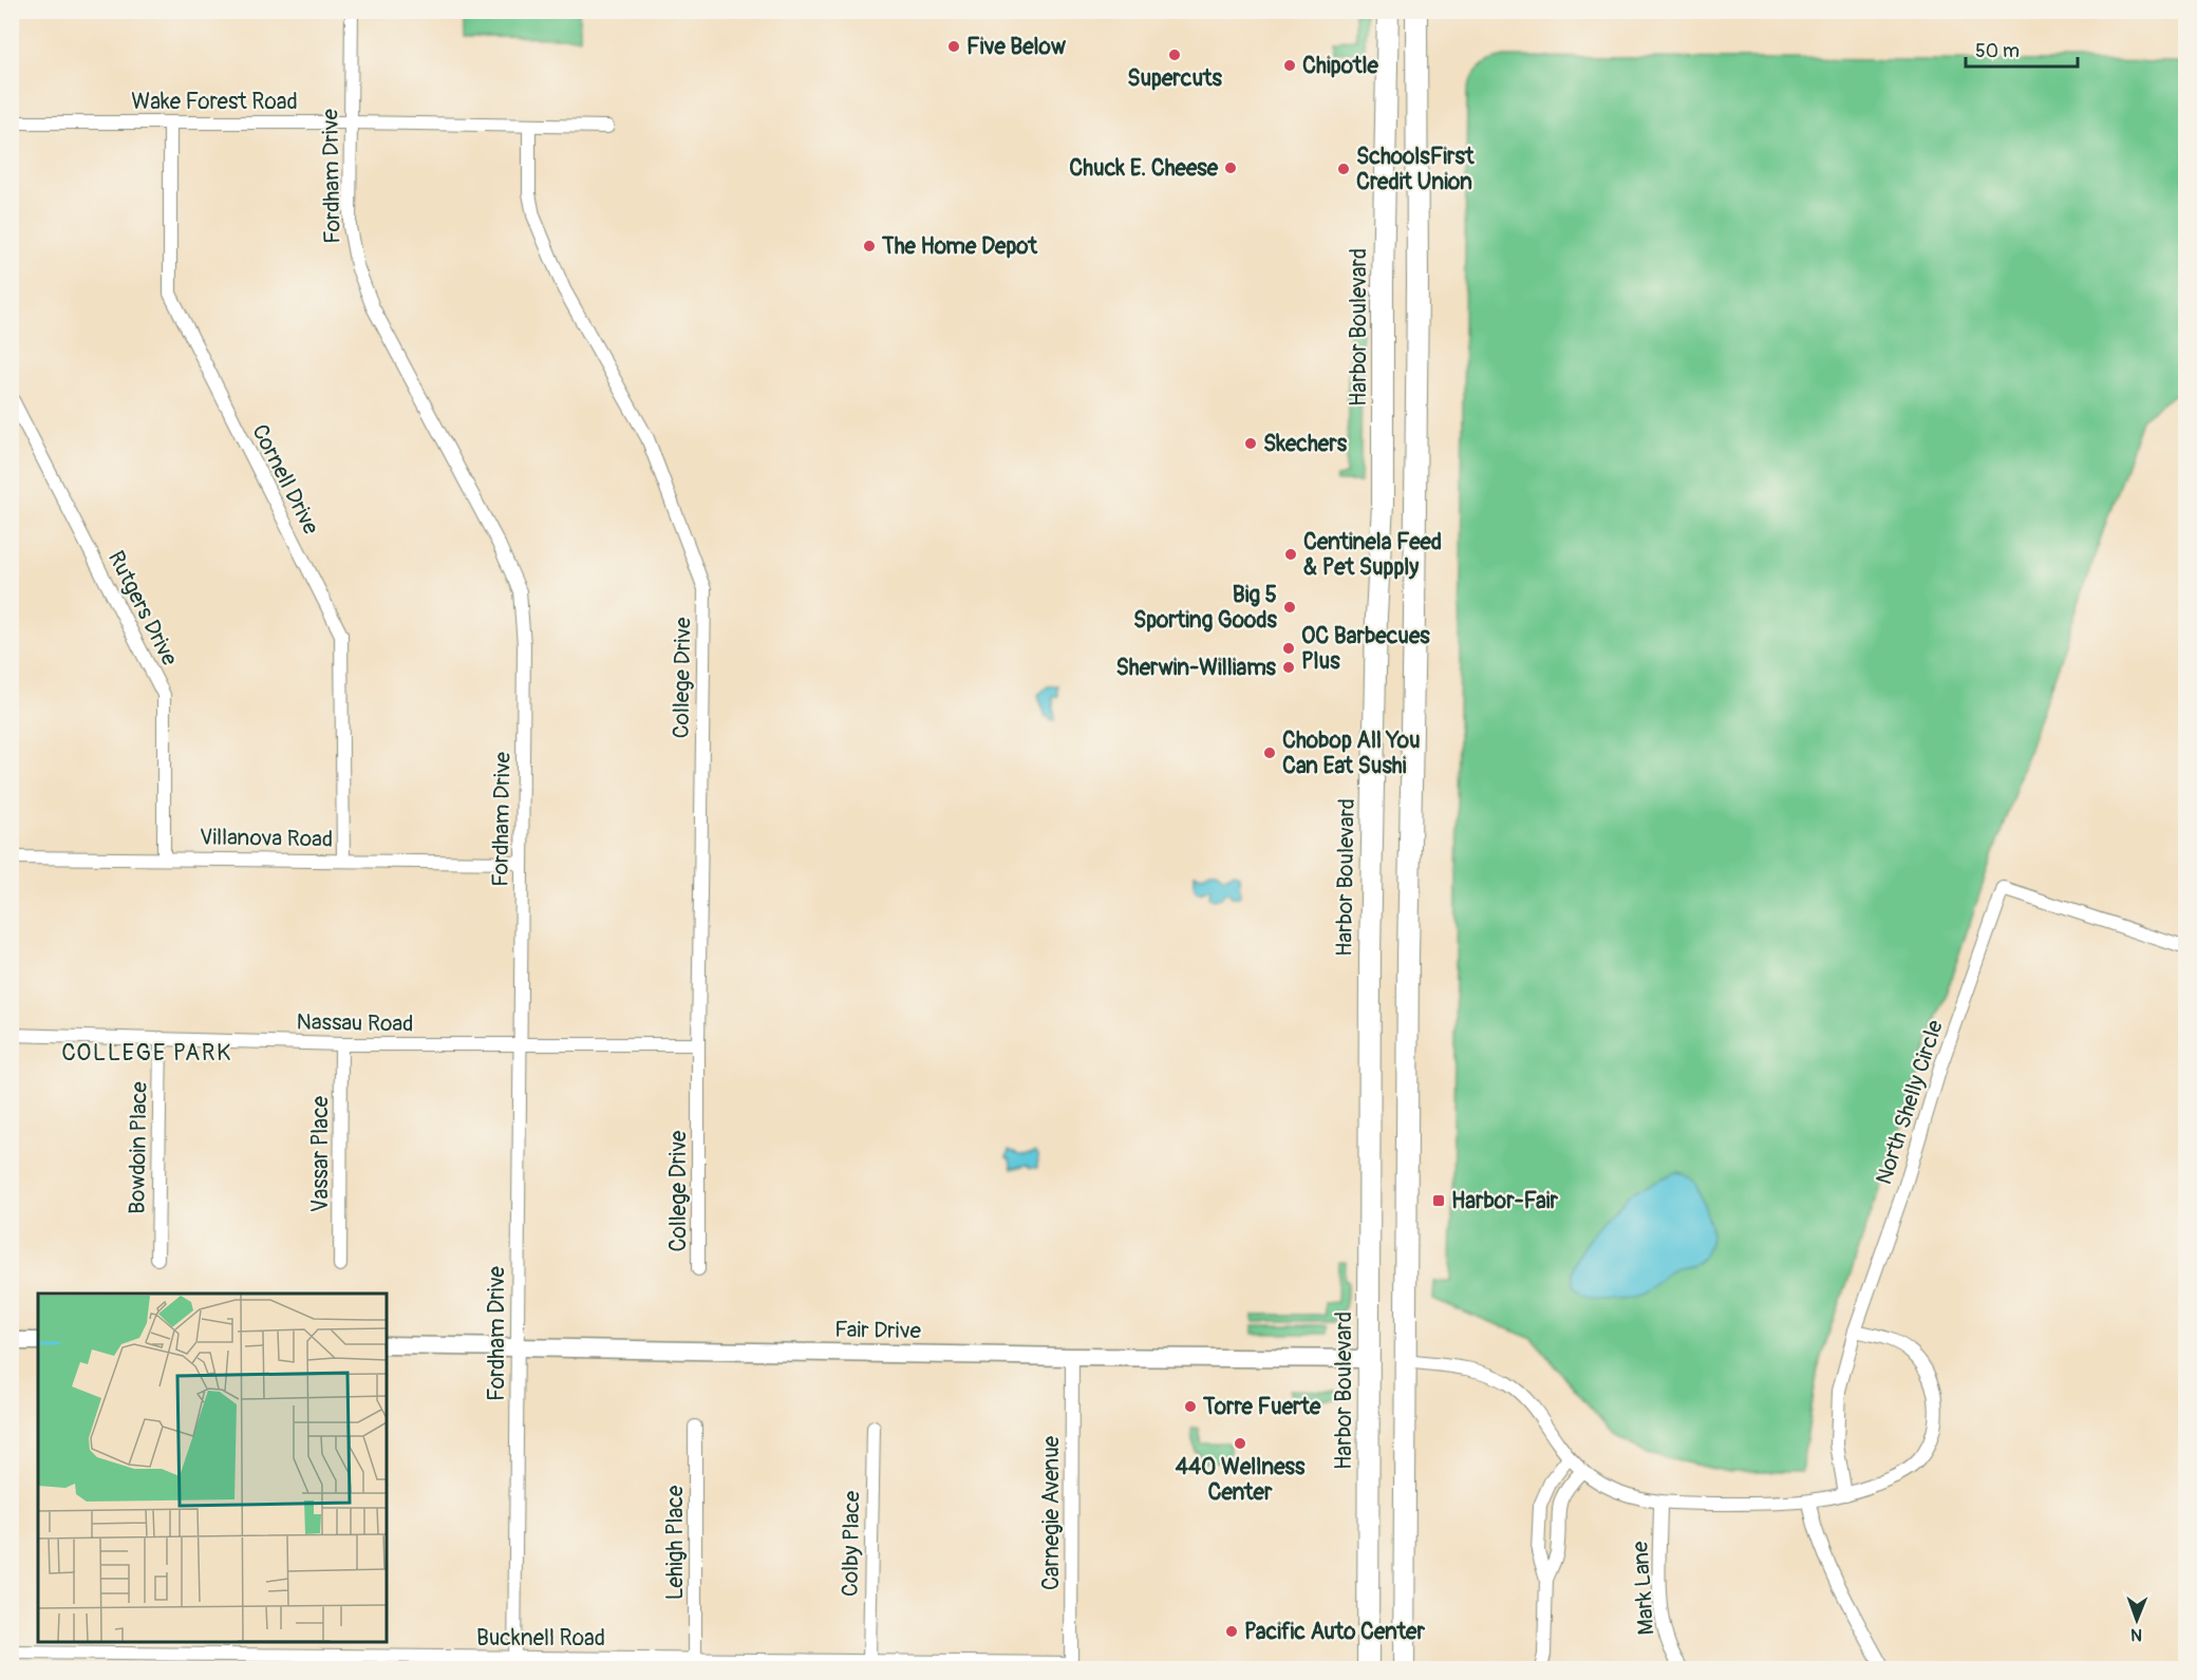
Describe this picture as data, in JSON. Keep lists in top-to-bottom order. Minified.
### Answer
{"streets":{"main road":["Harbor Boulevard","Fair Drive"],"street":["Wake Forest Road","Fordham Drive","Cornell Drive","Rutgers Drive","College Drive","Villanova Road","Nassau Road","North Shelly Circle","Bowdoin Place","Vassar Place","Carnegie Avenue","Lehigh Place","Colby Place","Mark Lane","Bucknell Road"]},"crossings":[["Wake Forest Road","Fordham Drive"],["Wake Forest Road","Cornell Drive"],["Wake Forest Road","College Drive"],["Fordham Drive","Villanova Road"],["Fordham Drive","Nassau Road"],["Fordham Drive","Fair Drive"],["Fordham Drive","Bucknell Road"],["Harbor Boulevard","Fair Drive"],["Cornell Drive","Villanova Road"],["Rutgers Drive","Villanova Road"],["College Drive","Nassau Road"],["Nassau Road","Bowdoin Place"],["Nassau Road","Vassar Place"],["Fair Drive","Carnegie Avenue"],["Carnegie Avenue","Bucknell Road"],["Lehigh Place","Bucknell Road"],["Colby Place","Bucknell Road"]],"districts":["COLLEGE PARK"],"places":{"other":["Five Below","Supercuts","Chipotle","Chuck E. Cheese","SchoolsFirst Credit Union","The Home Depot","Skechers","Centinela Feed & Pet Supply","Big 5 Sporting Goods","OC Barbecues Plus","Sherwin-Williams","Chobop All You Can Eat Sushi","Torre Fuerte","440 Wellness Center","Pacific Auto Center"],"transit":["Harbor-Fair"]},"scale_bar":"50 m","north":"bottom"}
